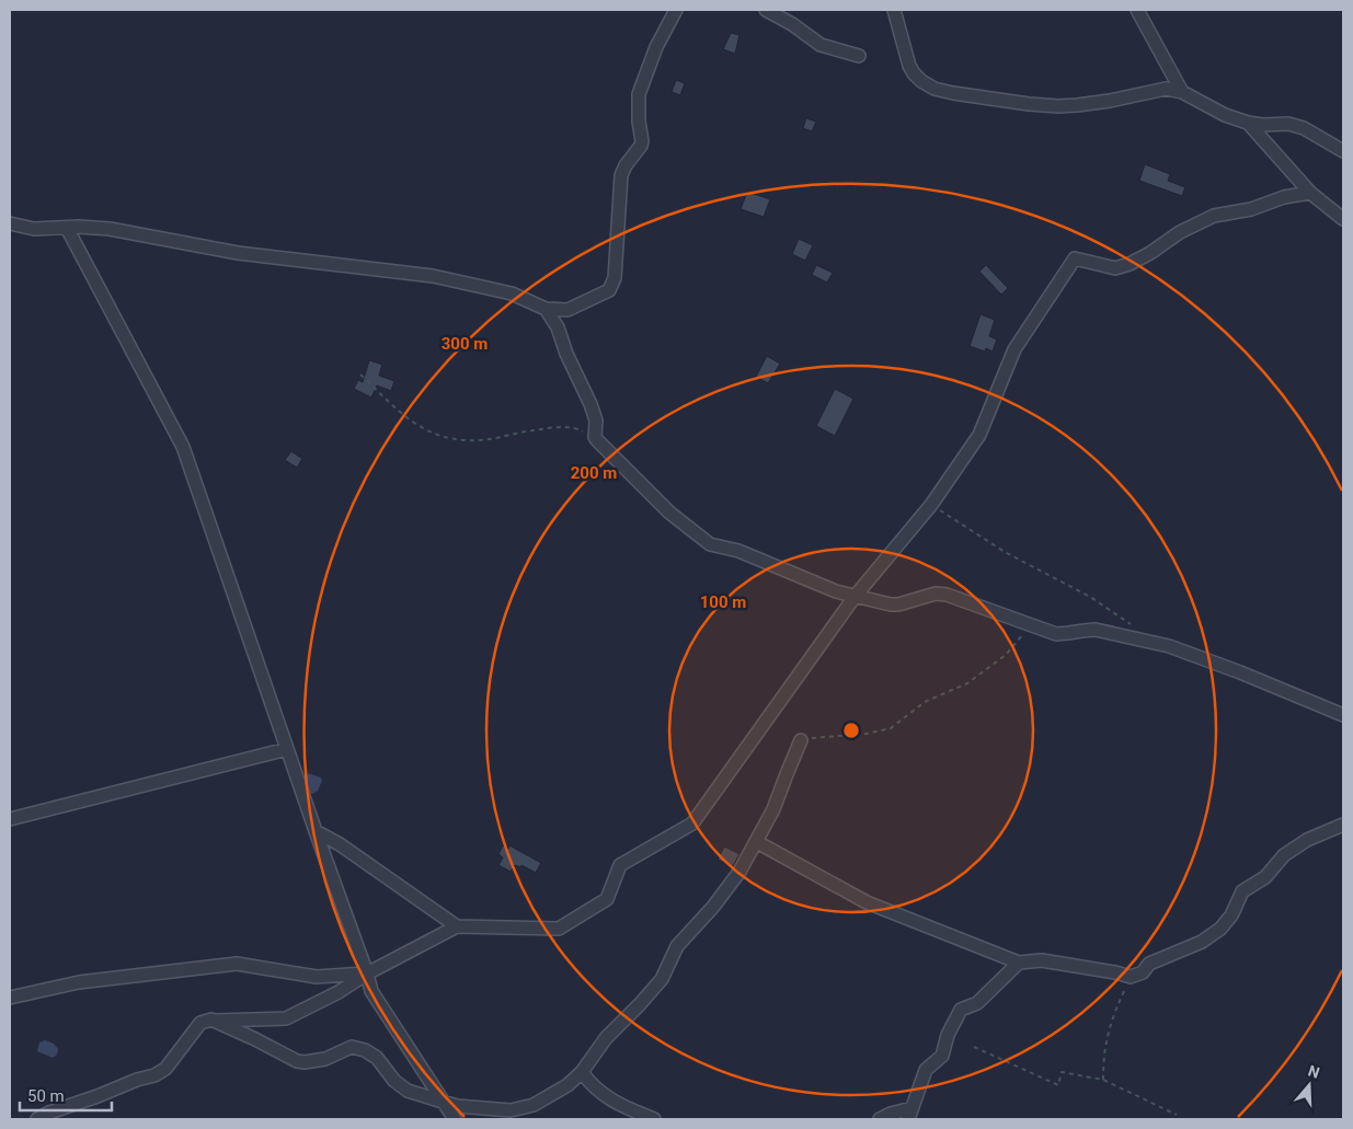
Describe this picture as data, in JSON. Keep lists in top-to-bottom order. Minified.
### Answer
{"scale_bar":"50 m","north":"top","rings":["300 m","200 m","100 m"]}
